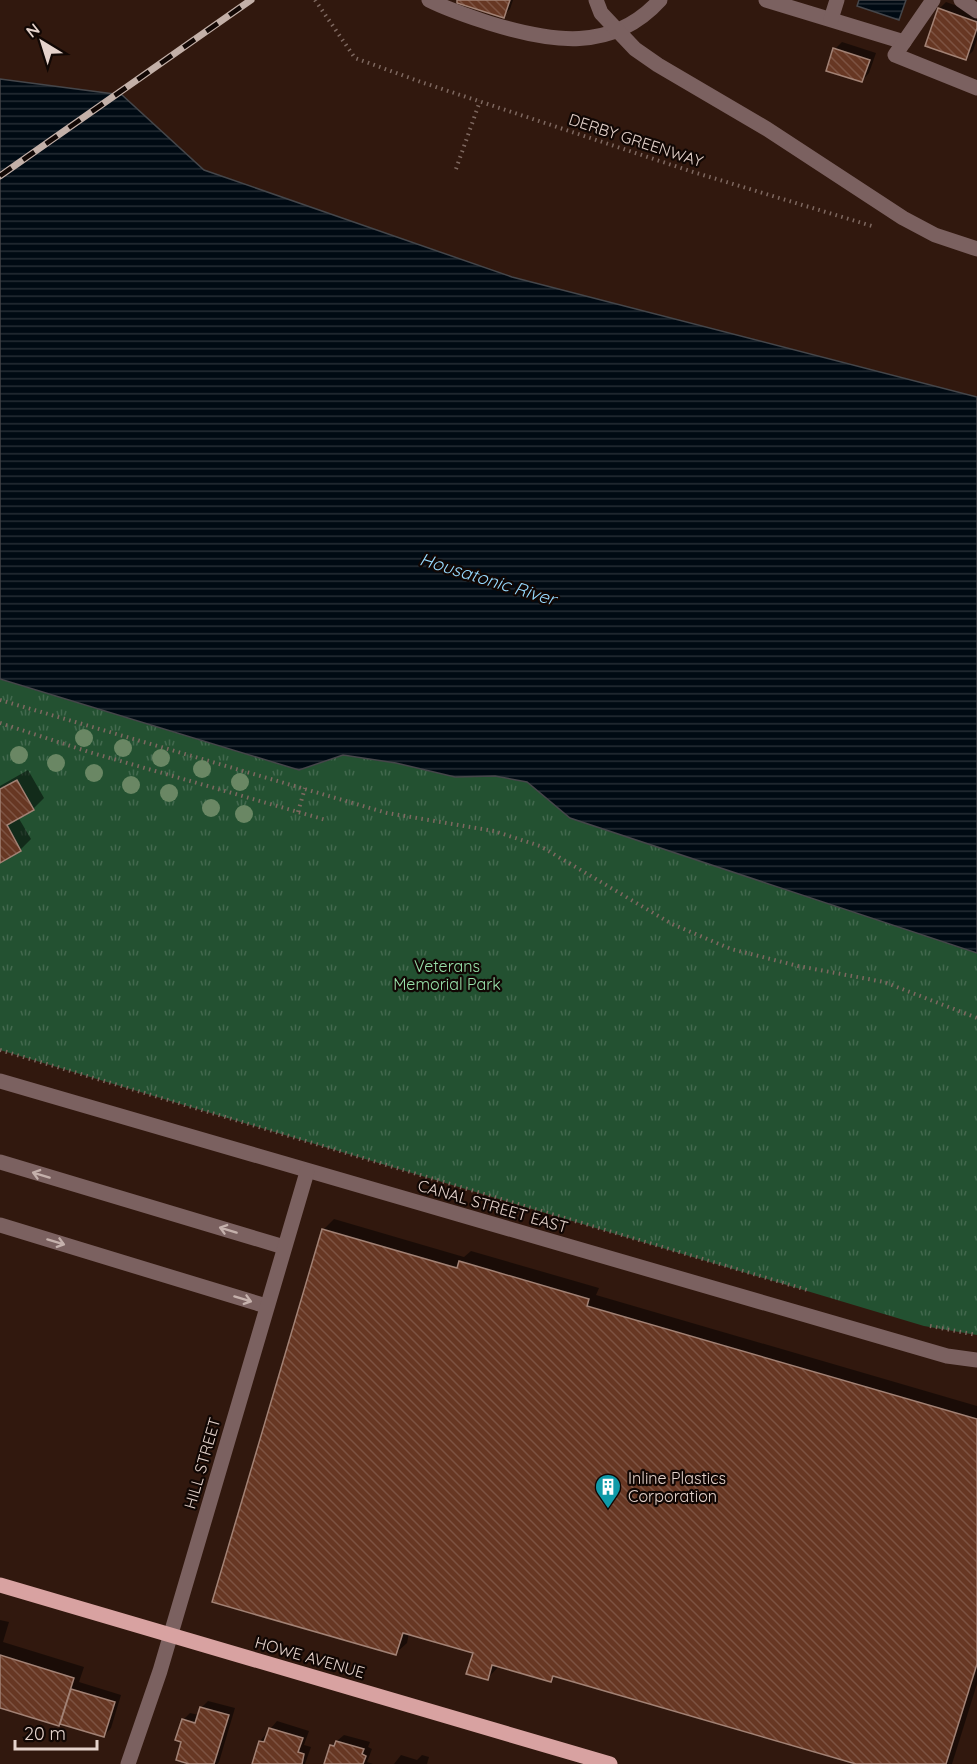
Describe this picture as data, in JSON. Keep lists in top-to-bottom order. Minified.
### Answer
{"streets":{"main road":["HOWE AVENUE"],"street":["CANAL STREET EAST","HILL STREET"],"path":["DERBY GREENWAY"]},"crossings":[["CANAL STREET EAST","HILL STREET"],["HILL STREET","HOWE AVENUE"]],"water":["Housatonic River"],"parks":["Veterans Memorial Park"],"places":{"building":["Inline Plastics Corporation"]},"scale_bar":"20 m","north":"top left"}
